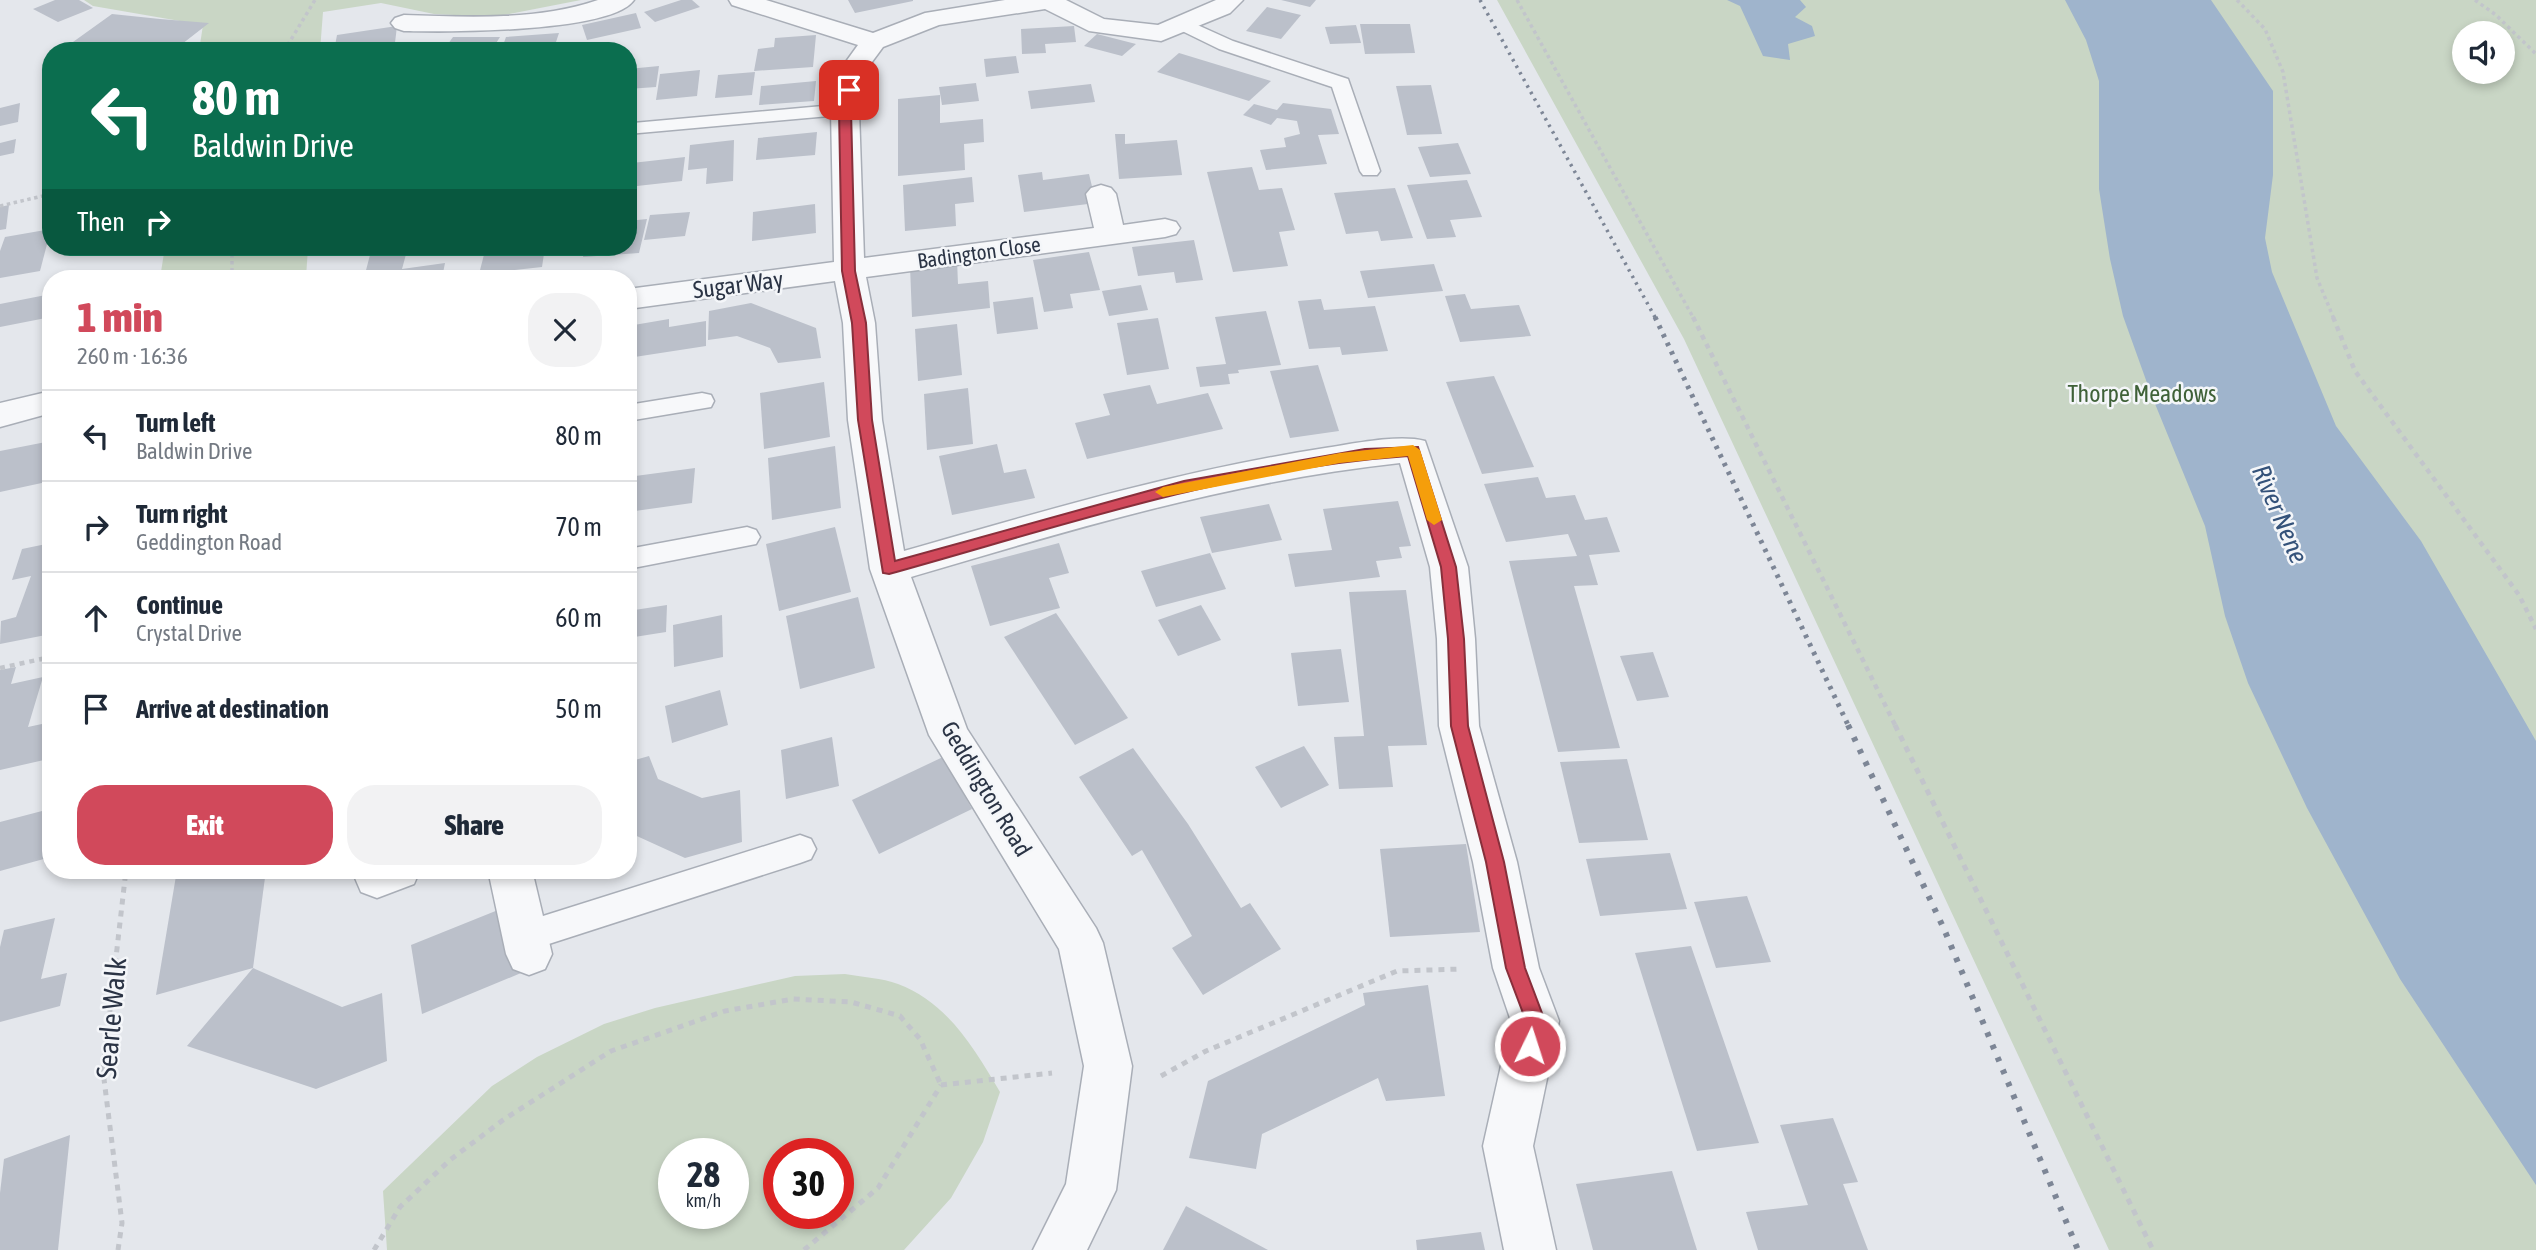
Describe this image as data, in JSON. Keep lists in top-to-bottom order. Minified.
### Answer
{"streets":{"street":["Badington Close","Sugar Way","Geddington Road"],"path":["Searle Walk"]},"crossings":[["Badington Close","Sugar Way"],["Badington Close","Geddington Road"],["Sugar Way","Geddington Road"]],"water":["River Nene"],"parks":["Thorpe Meadows"],"page":{"turn":["80 m","Baldwin Drive"],"then":"Then","heading":["1 min","260 m · 16:36"],"list":[{"name":"Turn left","note":"Baldwin Drive","value":"80 m"},{"name":"Turn right","note":"Geddington Road","value":"70 m"},{"name":"Continue","note":"Crystal Drive","value":"60 m"},{"name":"Arrive at destination","value":"50 m"}],"buttons":["Exit","Share"],"speed":"28 km/h","limit":"30"}}
